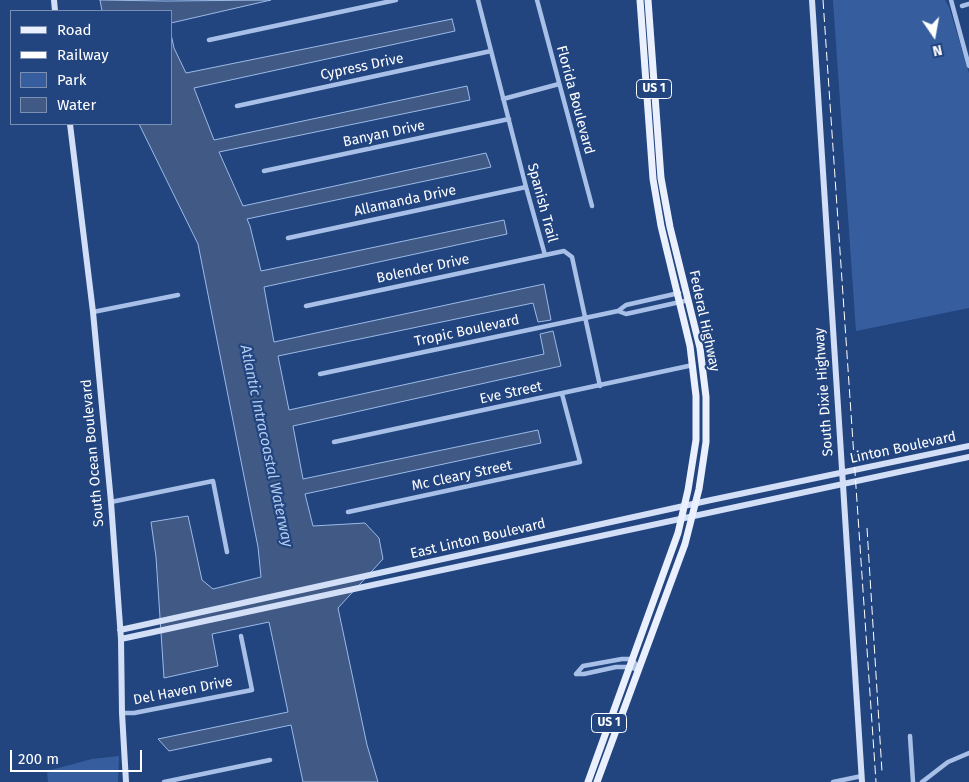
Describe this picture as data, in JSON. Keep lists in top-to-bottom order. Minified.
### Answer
{"streets":{"main road":["US 1","Federal Highway","South Dixie Highway","Linton Boulevard","South Ocean Boulevard","East Linton Boulevard"],"street":["Cypress Drive","Florida Boulevard","Banyan Drive","Allamanda Drive","Spanish Trail","Bolender Drive","Tropic Boulevard","Eve Street","Mc Cleary Street","Del Haven Drive"]},"crossings":[["Cypress Drive","Spanish Trail"],["Banyan Drive","Spanish Trail"],["Allamanda Drive","Spanish Trail"],["Spanish Trail","Bolender Drive"],["Spanish Trail","Tropic Boulevard"],["Spanish Trail","Eve Street"],["Federal Highway","Tropic Boulevard"],["Federal Highway","Eve Street"],["Federal Highway","East Linton Boulevard"],["South Dixie Highway","Linton Boulevard"],["South Dixie Highway","East Linton Boulevard"],["Eve Street","Mc Cleary Street"],["Linton Boulevard","East Linton Boulevard"],["South Ocean Boulevard","East Linton Boulevard"],["South Ocean Boulevard","Del Haven Drive"]],"water":["Atlantic Intracoastal Waterway"],"legend":["Road","Railway","Park","Water"],"scale_bar":"200 m","north":"bottom"}
